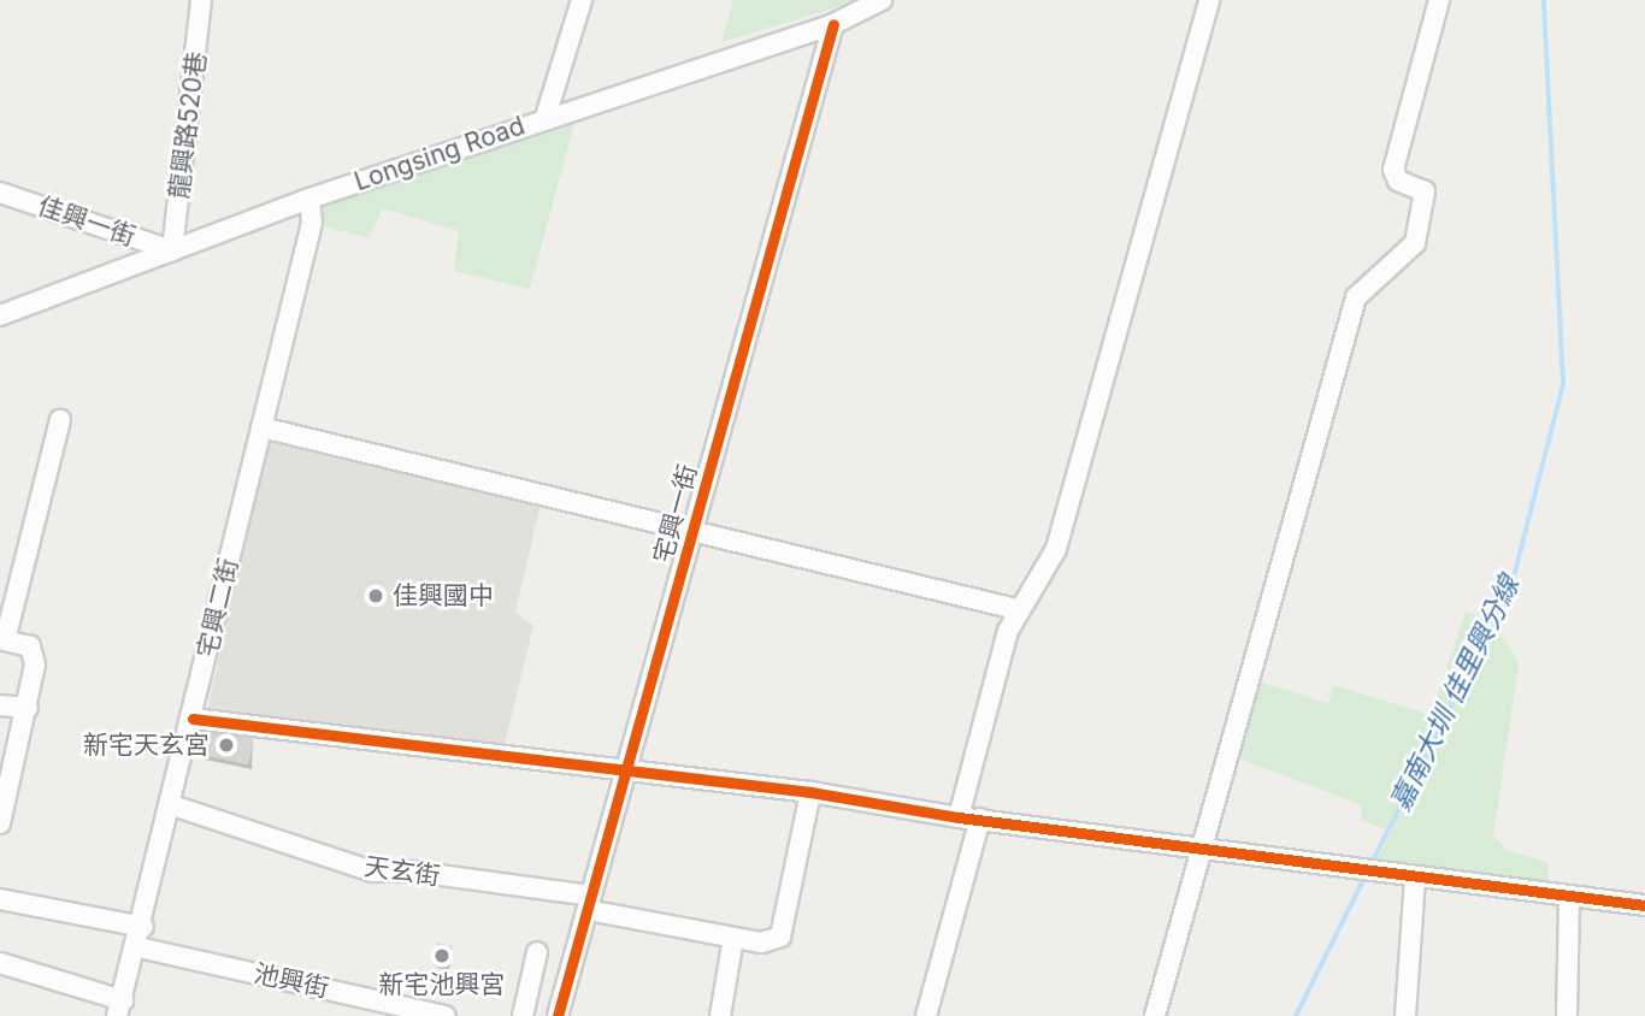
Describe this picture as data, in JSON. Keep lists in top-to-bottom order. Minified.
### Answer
{"streets":{"street":["龍興路520巷","Longsing Road","佳興一街","宅興一街","宅興二街","天玄街","池興街"]},"crossings":[["龍興路520巷","Longsing Road"],["龍興路520巷","佳興一街"],["Longsing Road","佳興一街"],["Longsing Road","宅興一街"],["Longsing Road","宅興二街"],["宅興一街","天玄街"],["宅興二街","天玄街"],["宅興二街","池興街"]],"water":["嘉南大圳 佳里興分線"],"places":["佳興國中","新宅天玄宮","新宅池興宮"]}
